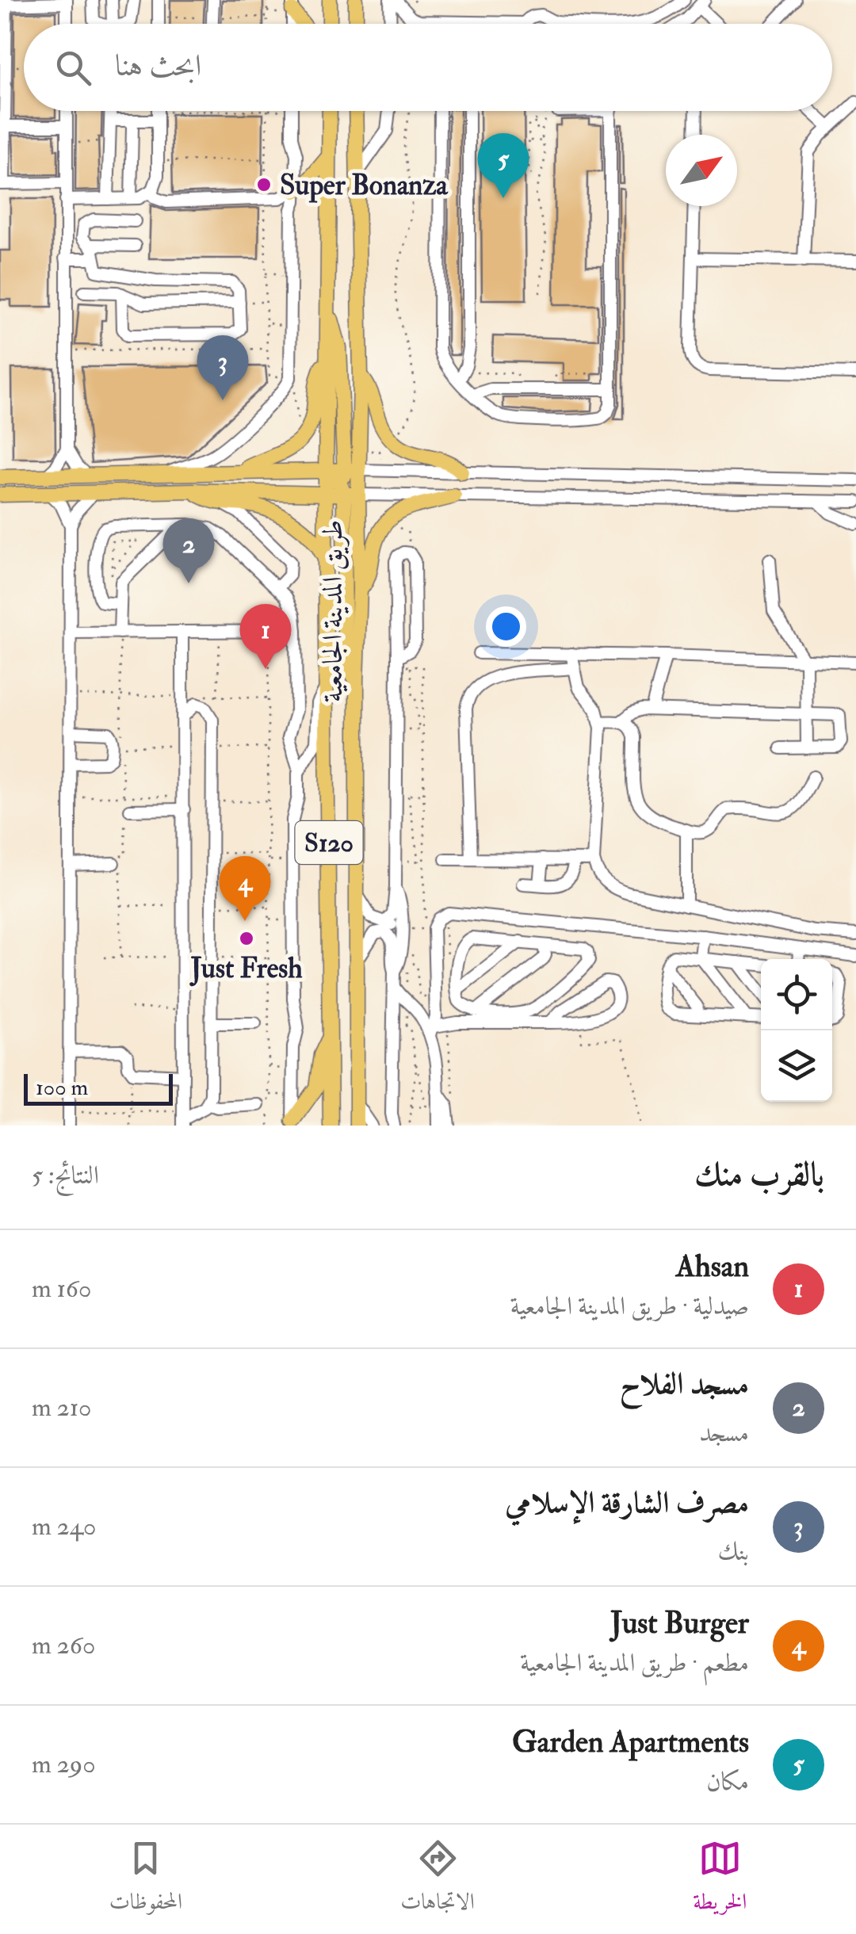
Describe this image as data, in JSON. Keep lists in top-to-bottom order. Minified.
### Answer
{"streets":{"main road":["طريق المدينة الجامعية","S120"]},"places":["Super Bonanza","Just Fresh"],"scale_bar":"100 m","north":"top right","page":{"search":"ابحث هنا","pins":["5","3","2","1","4"],"scale":"100 m","heading":["بالقرب منك","النتائج: 5"],"list":[{"mark":"1","name":"Ahsan","note":"صيدلية · طريق المدينة الجامعية","value":"160 m"},{"mark":"2","name":"مسجد الفلاح","note":"مسجد","value":"210 m"},{"mark":"3","name":"مصرف الشارقة الإسلامي","note":"بنك","value":"240 m"},{"mark":"4","name":"Just Burger","note":"مطعم · طريق المدينة الجامعية","value":"260 m"},{"mark":"5","name":"Garden Apartments","note":"مكان","value":"290 m"}],"nav":["الخريطة","الاتجاهات","المحفوظات"]}}
